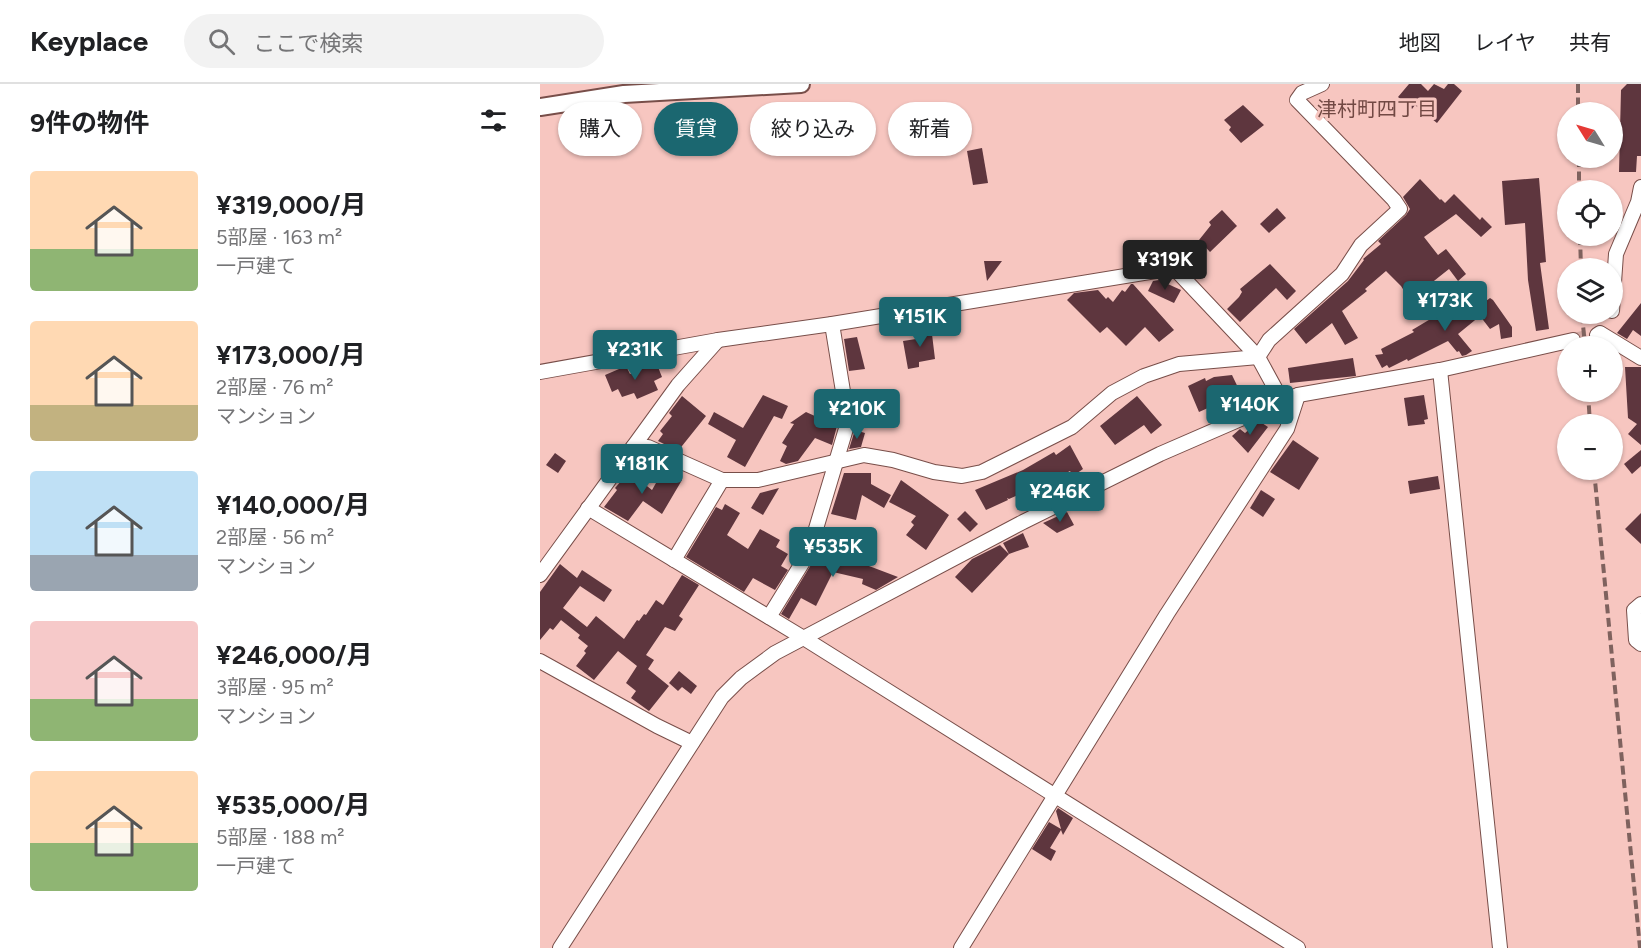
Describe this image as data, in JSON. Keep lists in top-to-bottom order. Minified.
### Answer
{"districts":["津村町四丁目"],"north":"top left","page":{"header":"Keyplace","search":"ここで検索","nav":["地図","レイヤ","共有"],"heading":"9件の物件","map_buttons":["+","−"],"chip":["購入","賃貸","絞り込み","新着"],"list":[{"name":"¥319,000/月","note":"5部屋 · 163 m² · 一戸建て"},{"name":"¥173,000/月","note":"2部屋 · 76 m² · マンション"},{"name":"¥140,000/月","note":"2部屋 · 56 m² · マンション"},{"name":"¥246,000/月","note":"3部屋 · 95 m² · マンション"},{"name":"¥535,000/月","note":"5部屋 · 188 m² · 一戸建て"}],"price":["¥319K","¥173K","¥151K","¥231K","¥140K","¥210K","¥181K","¥246K","¥535K"]}}
